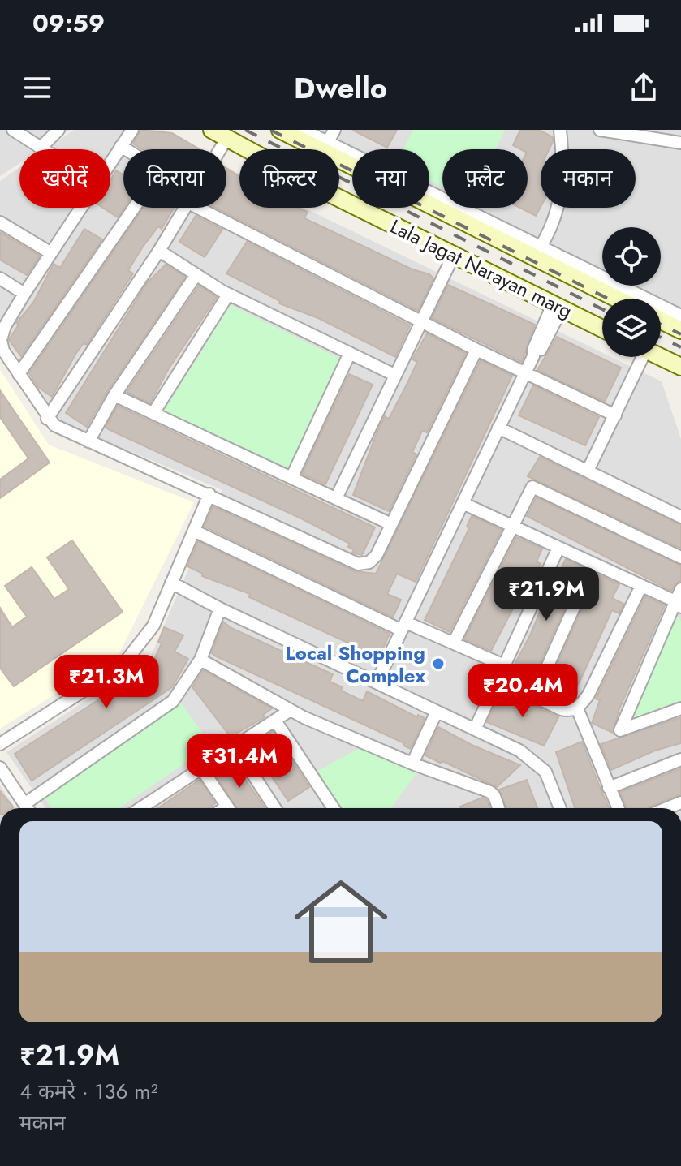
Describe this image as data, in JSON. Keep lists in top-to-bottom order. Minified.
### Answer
{"streets":{"main road":["Lala Jagat Narayan marg"]},"places":["Local Shopping Complex"],"page":{"status":"09:59","header":"Dwello","chip":["खरीदें","किराया","फ़िल्टर","नया","फ़्लैट","मकान"],"price":["₹21.9M","₹21.3M","₹20.4M","₹31.4M"],"list":[{"name":"₹21.9M","note":"4 कमरे · 136 m² · मकान"}]}}
